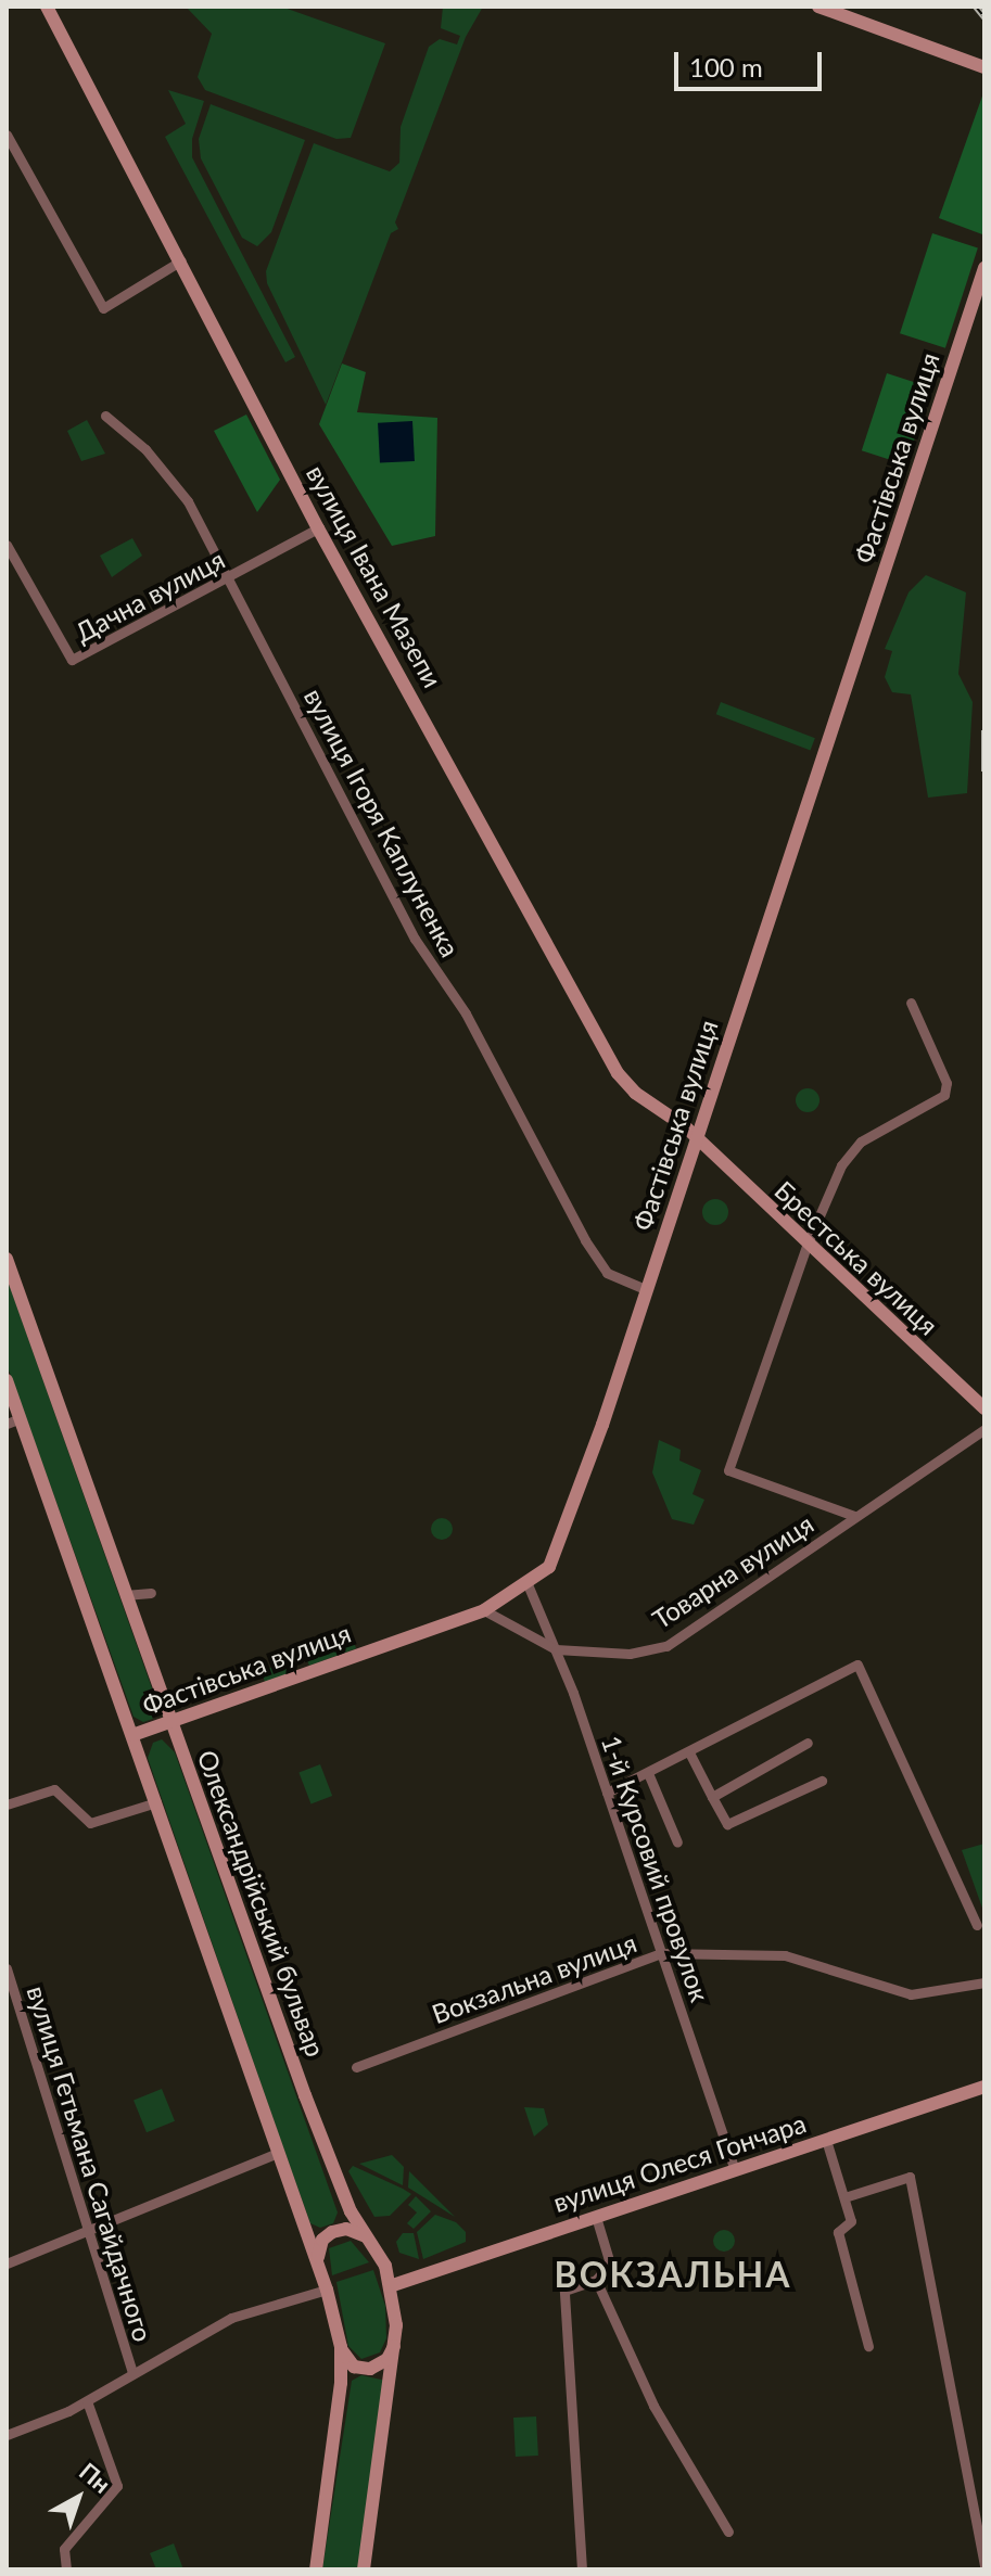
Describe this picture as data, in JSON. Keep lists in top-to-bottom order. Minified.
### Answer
{"streets":{"street":["Фастівська вулиця","вулиця Івана Мазепи","Дачна вулиця","вулиця Ігоря Каплуненка","Брестська вулиця","Товарна вулиця","1-й Курсовий провулок","Олександрійський бульвар","Вокзальна вулиця","вулиця Олеся Гончара","вулиця Гетьмана Сагайдачного"]},"crossings":[["Фастівська вулиця","вулиця Івана Мазепи"],["Фастівська вулиця","вулиця Ігоря Каплуненка"],["Фастівська вулиця","Брестська вулиця"],["Фастівська вулиця","Товарна вулиця"],["Фастівська вулиця","1-й Курсовий провулок"],["Фастівська вулиця","Олександрійський бульвар"],["вулиця Івана Мазепи","Дачна вулиця"],["вулиця Івана Мазепи","Брестська вулиця"],["Дачна вулиця","вулиця Ігоря Каплуненка"],["Товарна вулиця","1-й Курсовий провулок"],["1-й Курсовий провулок","Вокзальна вулиця"],["1-й Курсовий провулок","вулиця Олеся Гончара"],["Олександрійський бульвар","вулиця Олеся Гончара"]],"districts":["ВОКЗАЛЬНА"],"scale_bar":"100 m","north":"top right"}
